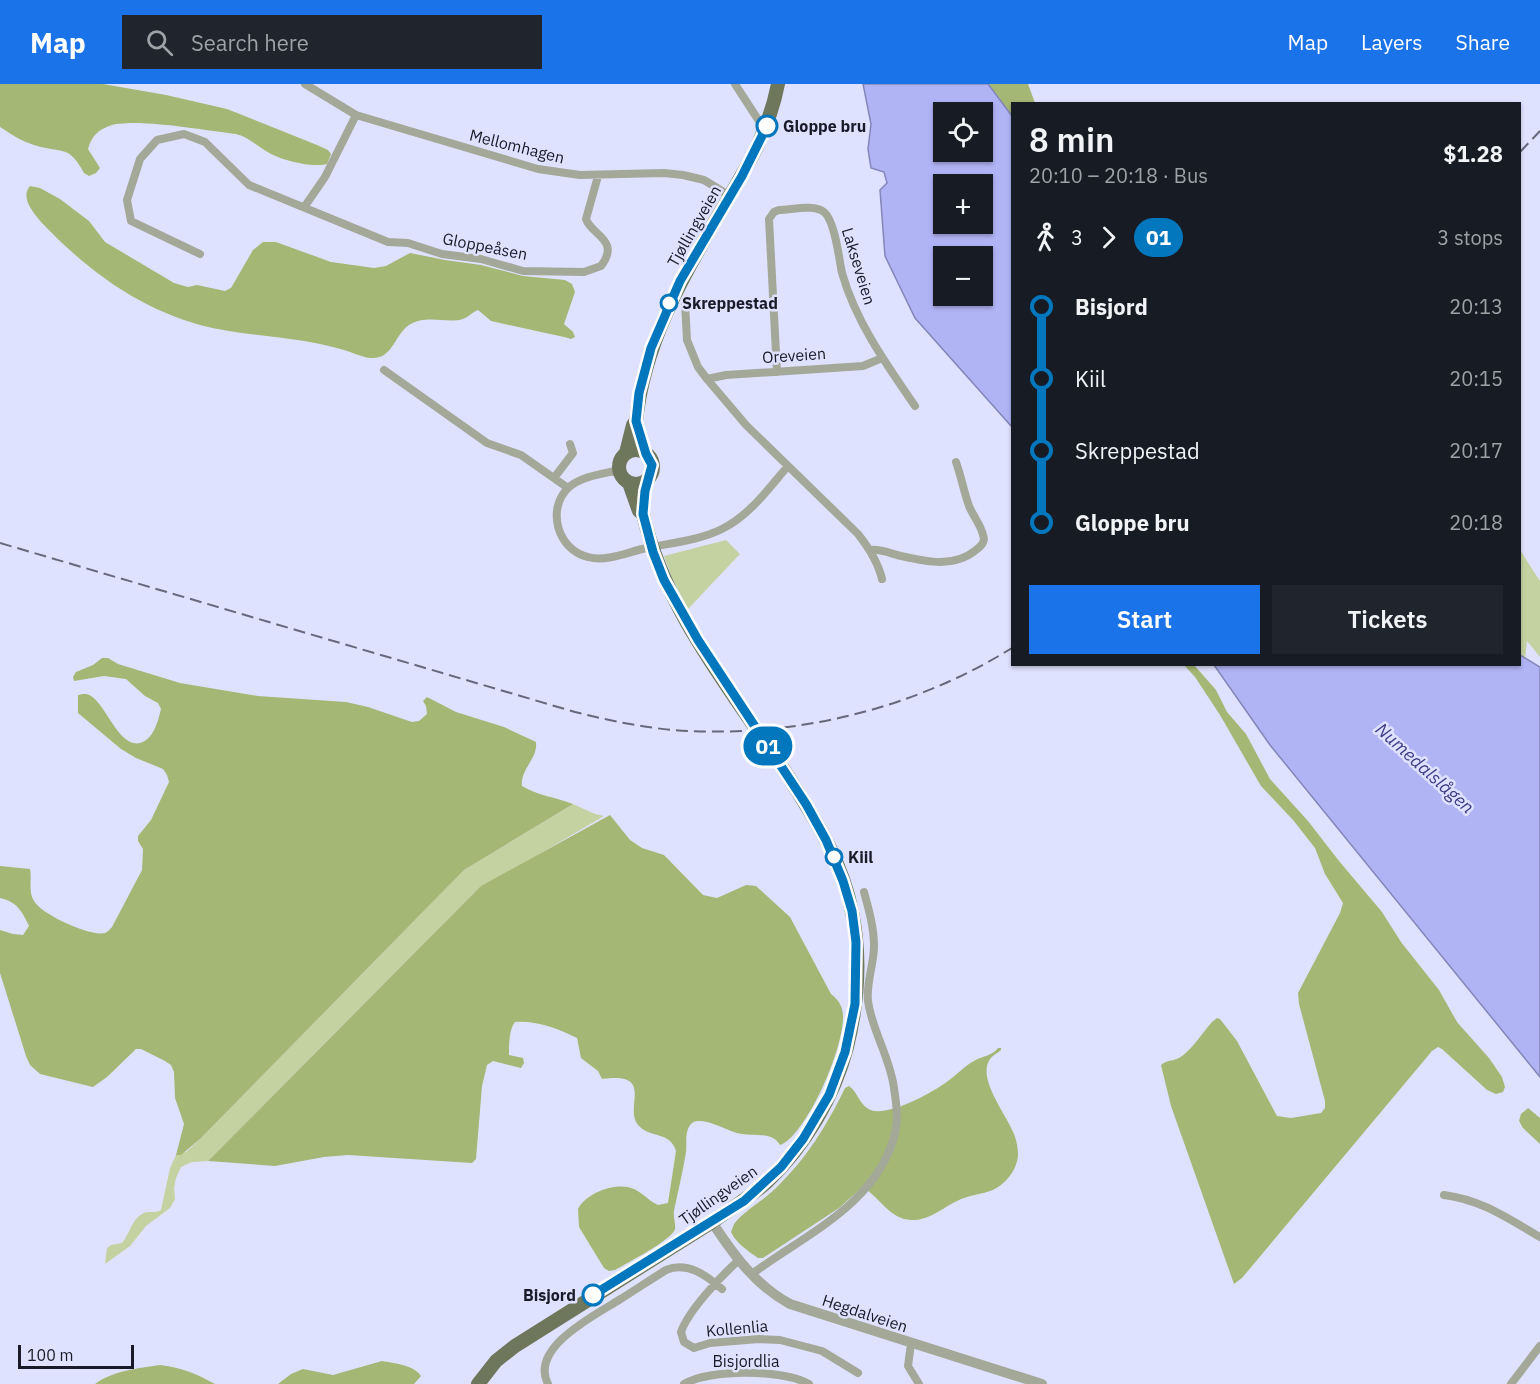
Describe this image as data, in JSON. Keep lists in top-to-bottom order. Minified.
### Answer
{"streets":{"main road":["Tjøllingveien"],"street":["Mellomhagen","Gloppeåsen","Lakseveien","Oreveien","Hegdalveien","Kollenlia","Bisjordlia"]},"crossings":[["Mellomhagen","Tjøllingveien"],["Mellomhagen","Gloppeåsen"],["Tjøllingveien","Hegdalveien"],["Lakseveien","Oreveien"]],"water":["Numedalslågen"],"places":["Gloppe bru","Skreppestad","Kiil","Bisjord"],"lines":["bus line 01"],"scale_bar":"100 m","page":{"header":"Map","search":"Search here","nav":["Map","Layers","Share"],"on_map":"01","map_buttons":["+","−"],"heading":["8 min","20:10 – 20:18 · Bus","$1.28"],"legs":["3","01","3 stops"],"list":[{"name":"Bisjord","value":"20:13"},{"name":"Kiil","value":"20:15"},{"name":"Skreppestad","value":"20:17"},{"name":"Gloppe bru","value":"20:18"}],"buttons":["Start","Tickets"],"scale":"100 m"}}
